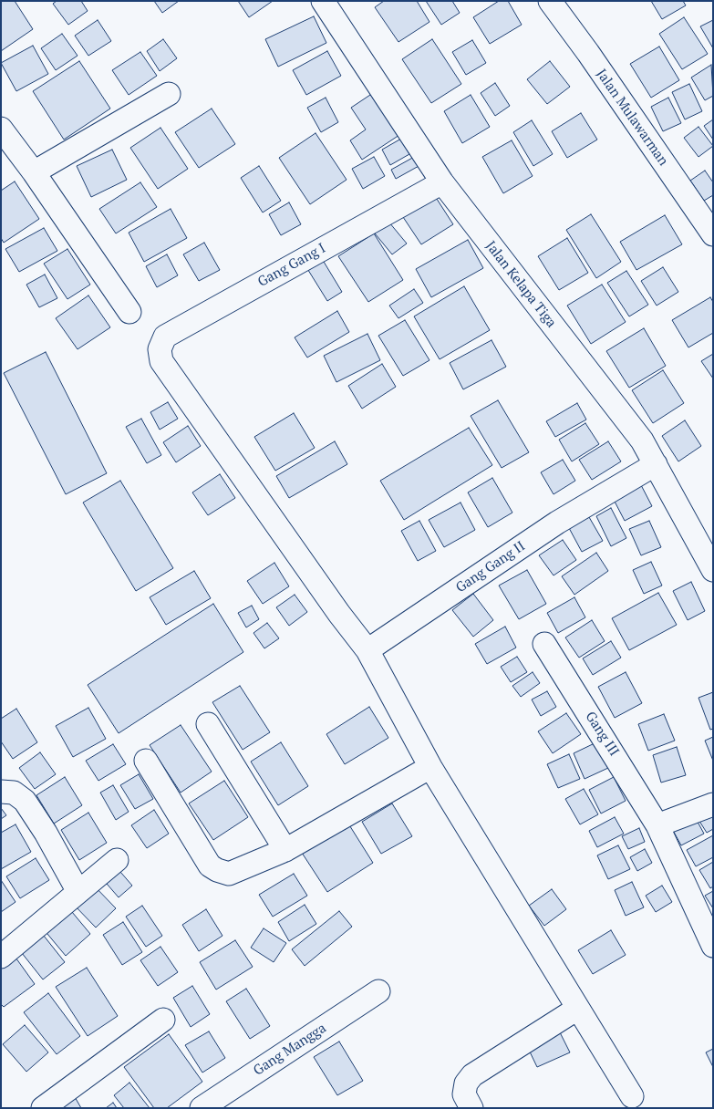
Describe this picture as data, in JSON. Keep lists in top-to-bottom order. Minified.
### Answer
{"streets":{"street":["Jalan Mulawarman","Gang Gang I","Jalan Kelapa Tiga","Gang Gang II","Gang III","Gang Mangga"]},"crossings":[["Gang Gang I","Jalan Kelapa Tiga"],["Gang Gang I","Gang Gang II"],["Jalan Kelapa Tiga","Gang Gang II"]]}
